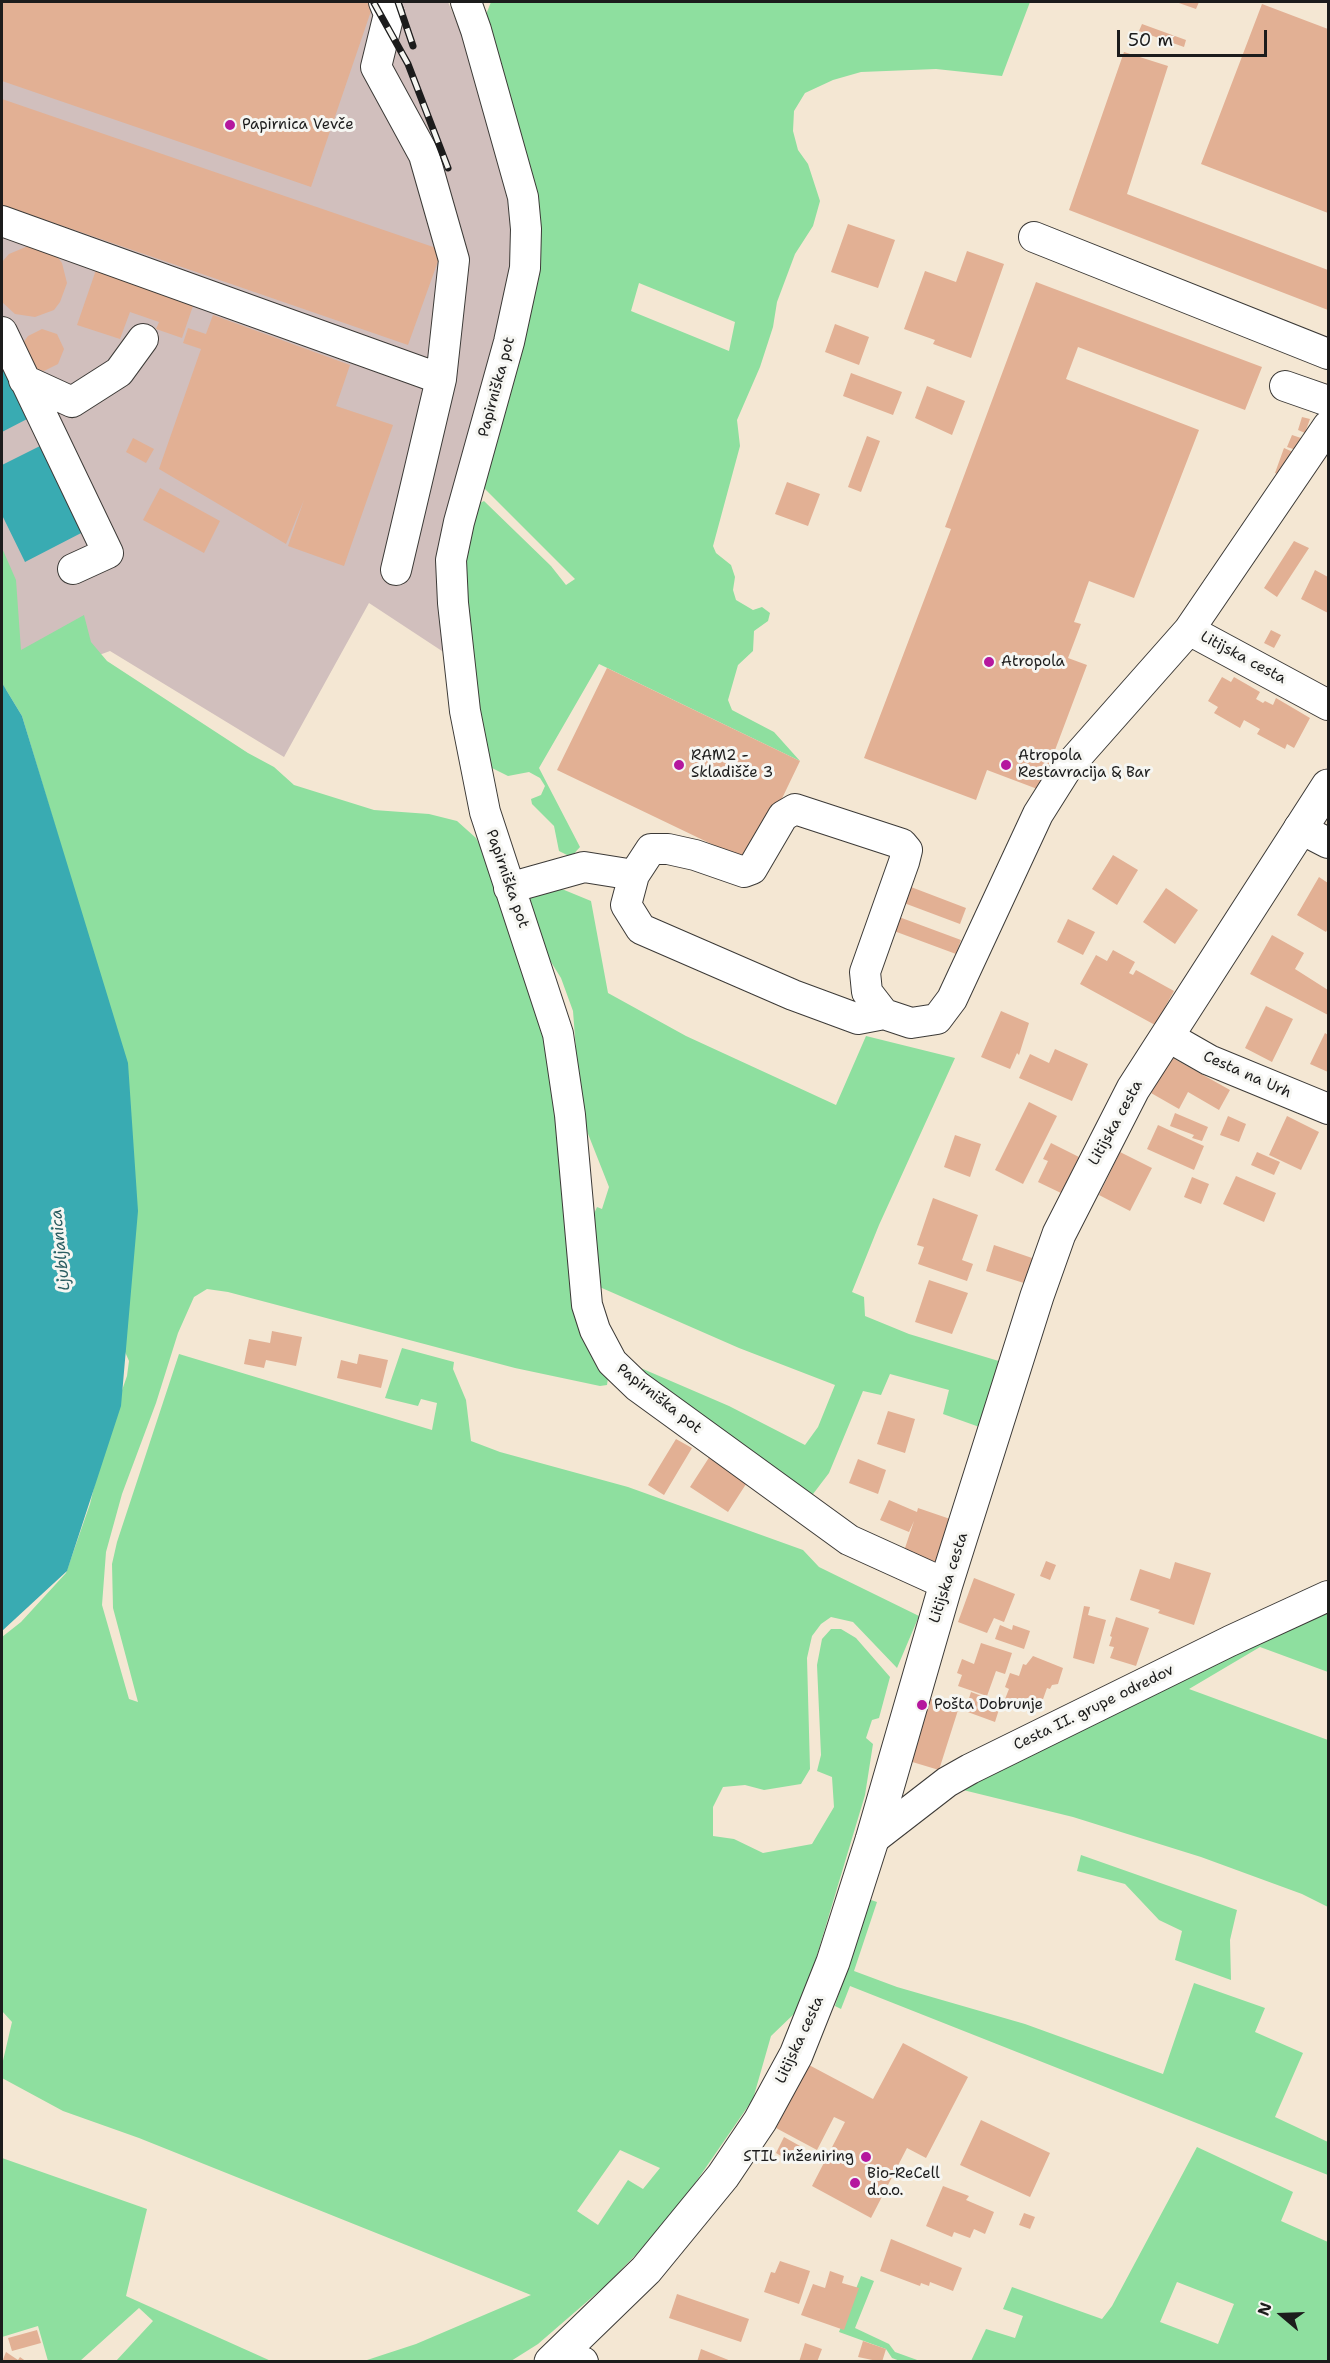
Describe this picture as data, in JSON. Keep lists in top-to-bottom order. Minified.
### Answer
{"streets":{"main road":["Litijska cesta"],"street":["Papirniška pot","Cesta na Urh","Cesta II. grupe odredov"]},"crossings":[["Papirniška pot","Litijska cesta"],["Litijska cesta","Cesta na Urh"],["Litijska cesta","Cesta II. grupe odredov"]],"water":["Ljubljanica"],"places":["Papirnica Vevče","Atropola","RAM2 - Skladišče 3","Atropola Restavracija & Bar","Pošta Dobrunje","STIL inženiring","Bio-ReCell d.o.o."],"scale_bar":"50 m","north":"left"}
